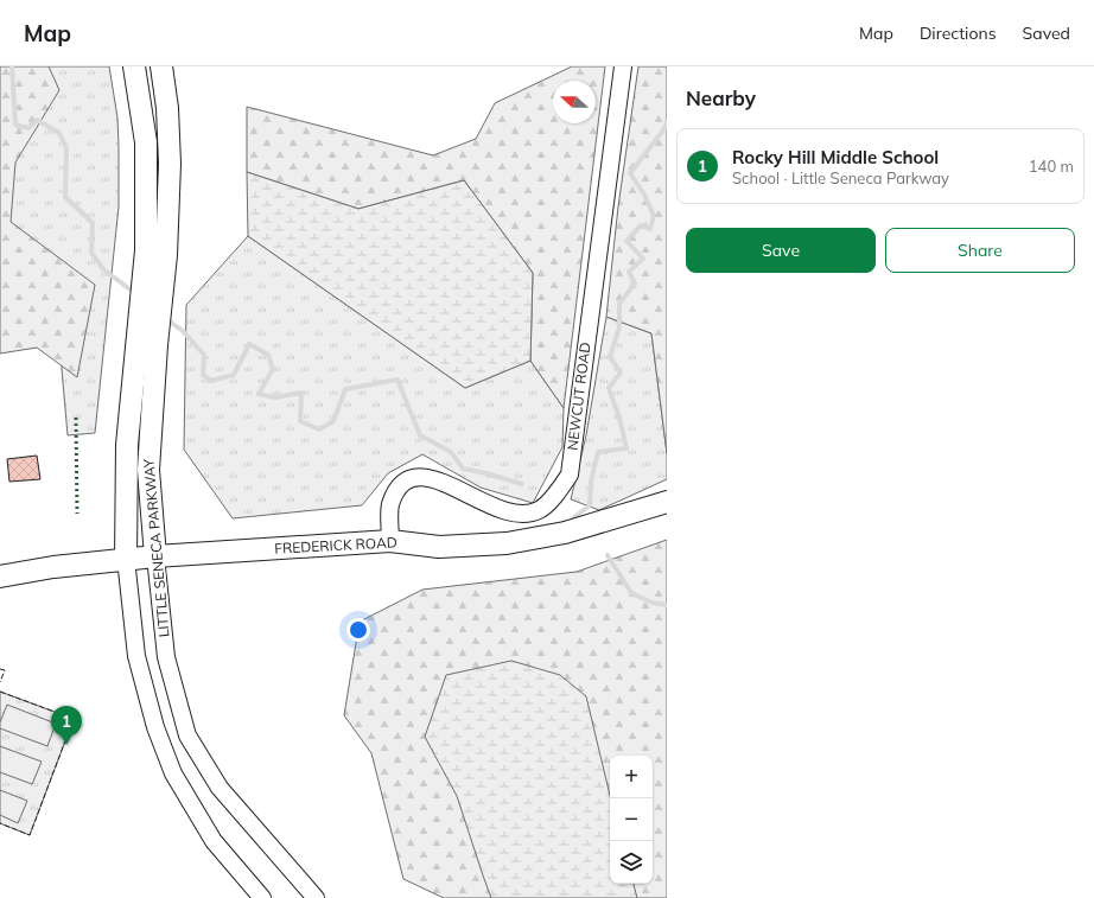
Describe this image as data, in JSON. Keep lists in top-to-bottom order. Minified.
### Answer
{"streets":{"main road":["FREDERICK ROAD","LITTLE SENECA PARKWAY"],"street":["NEWCUT ROAD"]},"crossings":[["NEWCUT ROAD","FREDERICK ROAD"],["FREDERICK ROAD","LITTLE SENECA PARKWAY"]],"north":"left","page":{"header":"Map","nav":["Map","Directions","Saved"],"heading":"Nearby","list":[{"mark":"1","name":"Rocky Hill Middle School","note":"School · Little Seneca Parkway","value":"140 m"}],"buttons":["Save","Share"],"pins":"1","map_buttons":["+","−"]}}
